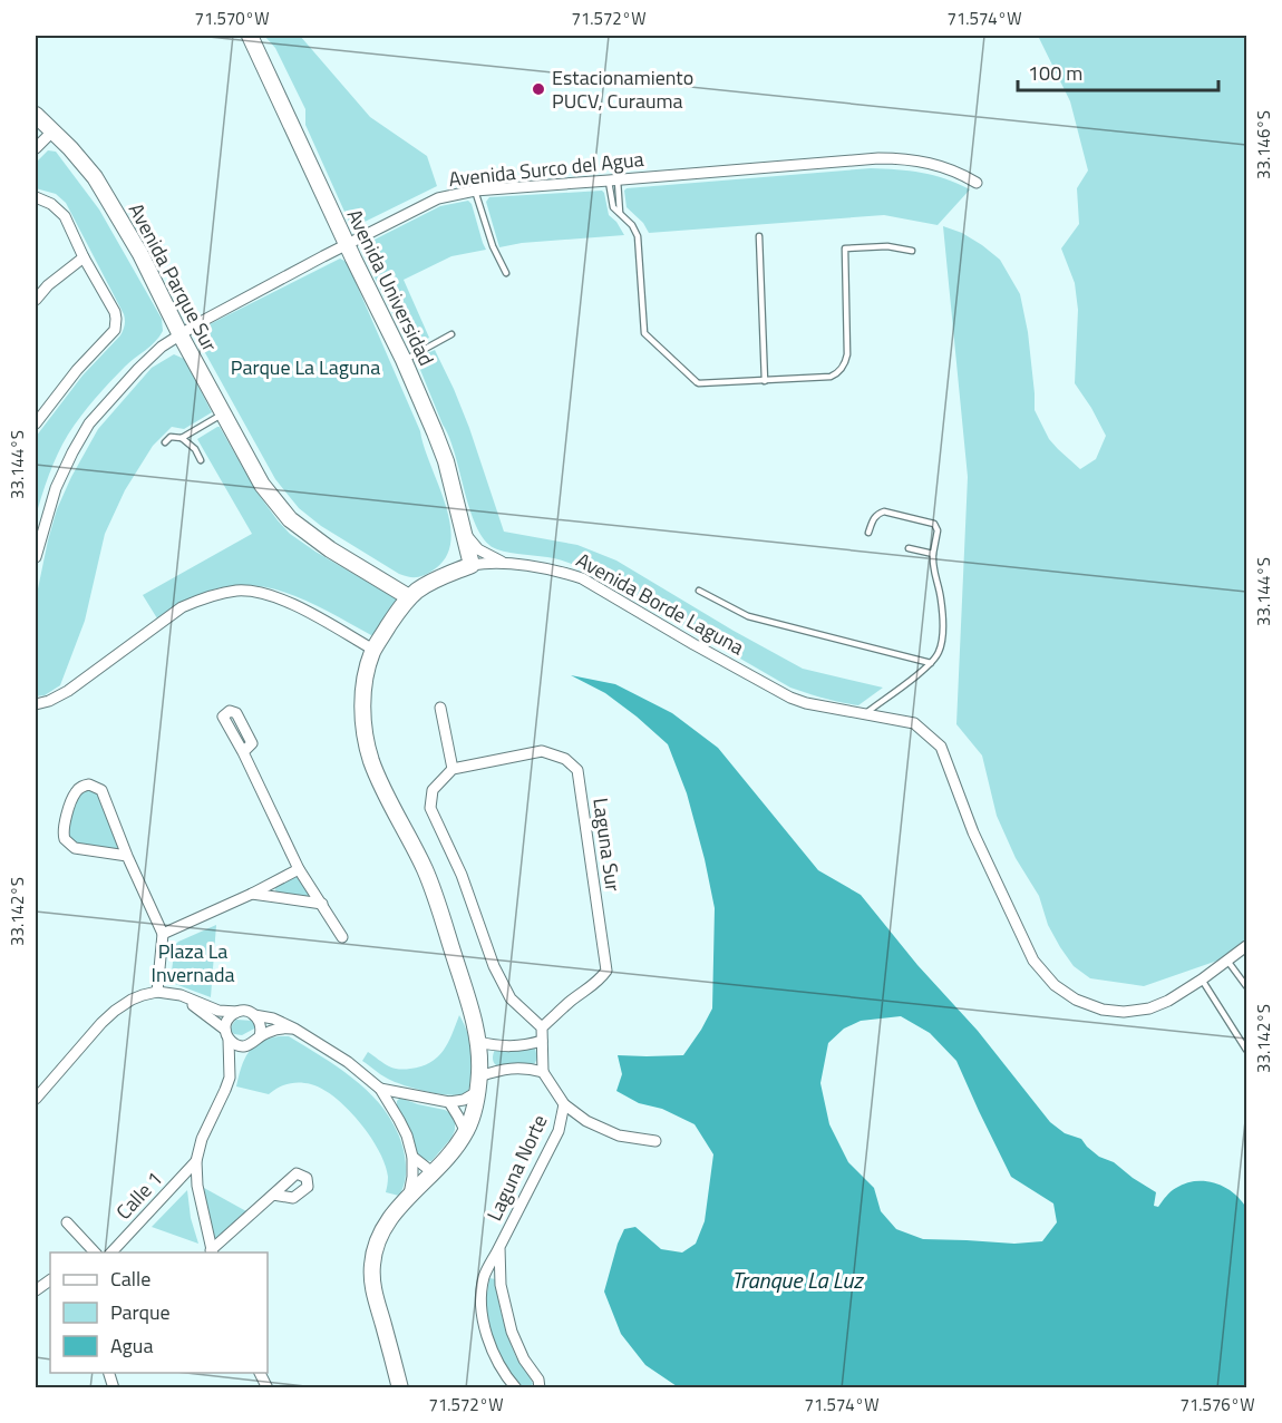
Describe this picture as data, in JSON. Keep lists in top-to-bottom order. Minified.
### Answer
{"streets":{"street":["Avenida Surco del Agua","Avenida Parque Sur","Avenida Universidad","Avenida Borde Laguna","Laguna Sur","Laguna Norte","Calle 1"]},"crossings":[["Avenida Surco del Agua","Avenida Parque Sur"],["Avenida Surco del Agua","Avenida Universidad"],["Avenida Parque Sur","Avenida Borde Laguna"],["Avenida Universidad","Avenida Borde Laguna"]],"water":["Tranque La Luz"],"parks":["Parque La Laguna","Plaza La Invernada"],"places":["Estacionamiento PUCV, Curauma"],"legend":["Calle","Parque","Agua"],"scale_bar":"100 m","coordinates":["71.570°W","71.572°W","71.574°W","33.146°S","33.144°S","33.142°S","71.576°W"]}
